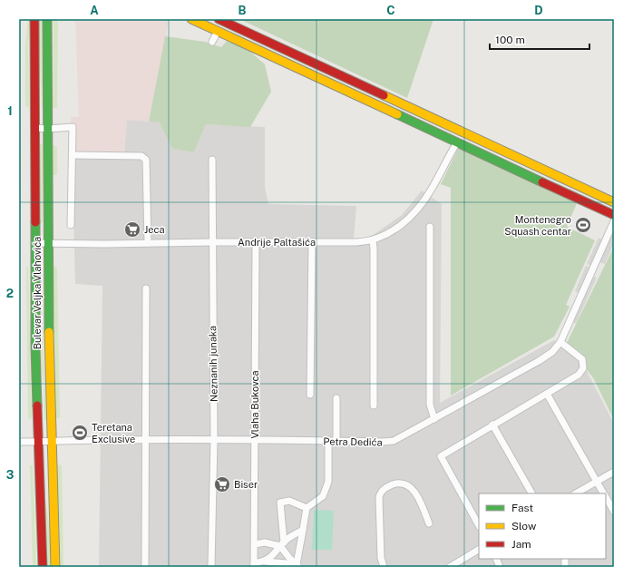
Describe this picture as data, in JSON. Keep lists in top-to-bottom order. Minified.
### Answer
{"streets":{"main road":["Bulevar Veljka Vlahovića"],"street":["Andrije Paltašića","Neznanih junaka","Vlaha Bukovca","Petra Dedića"]},"crossings":[["Andrije Paltašića","Bulevar Veljka Vlahovića"],["Andrije Paltašića","Neznanih junaka"],["Andrije Paltašića","Vlaha Bukovca"],["Bulevar Veljka Vlahovića","Petra Dedića"],["Neznanih junaka","Petra Dedića"],["Vlaha Bukovca","Petra Dedića"]],"places":{"sports":["Montenegro Squash centar","Teretana Exclusive"],"supermarket":["Jeca","Biser"]},"legend":["Fast","Slow","Jam"],"scale_bar":"100 m","grid":{"columns":["A","B","C","D"],"rows":["1","2","3"]}}
